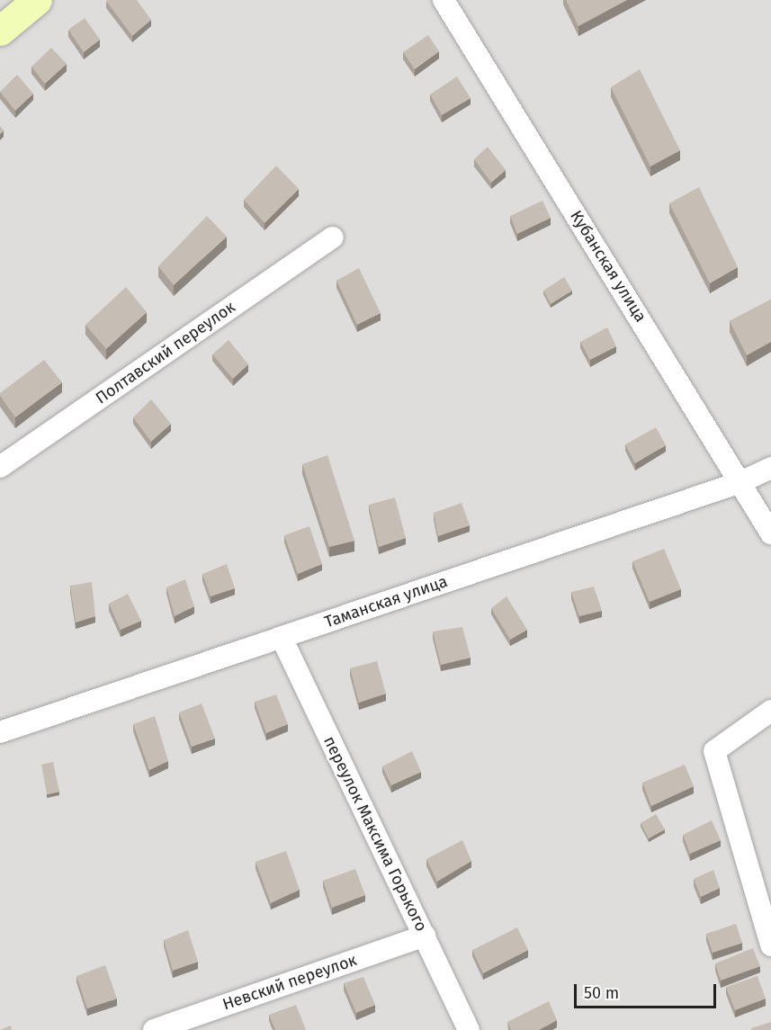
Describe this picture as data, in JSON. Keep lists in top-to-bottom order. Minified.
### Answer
{"streets":{"street":["Кубанская улица","Полтавский переулок","Таманская улица","переулок Максима Горького","Невский переулок"]},"crossings":[["Кубанская улица","Таманская улица"],["Таманская улица","переулок Максима Горького"],["переулок Максима Горького","Невский переулок"]],"scale_bar":"50 m"}
